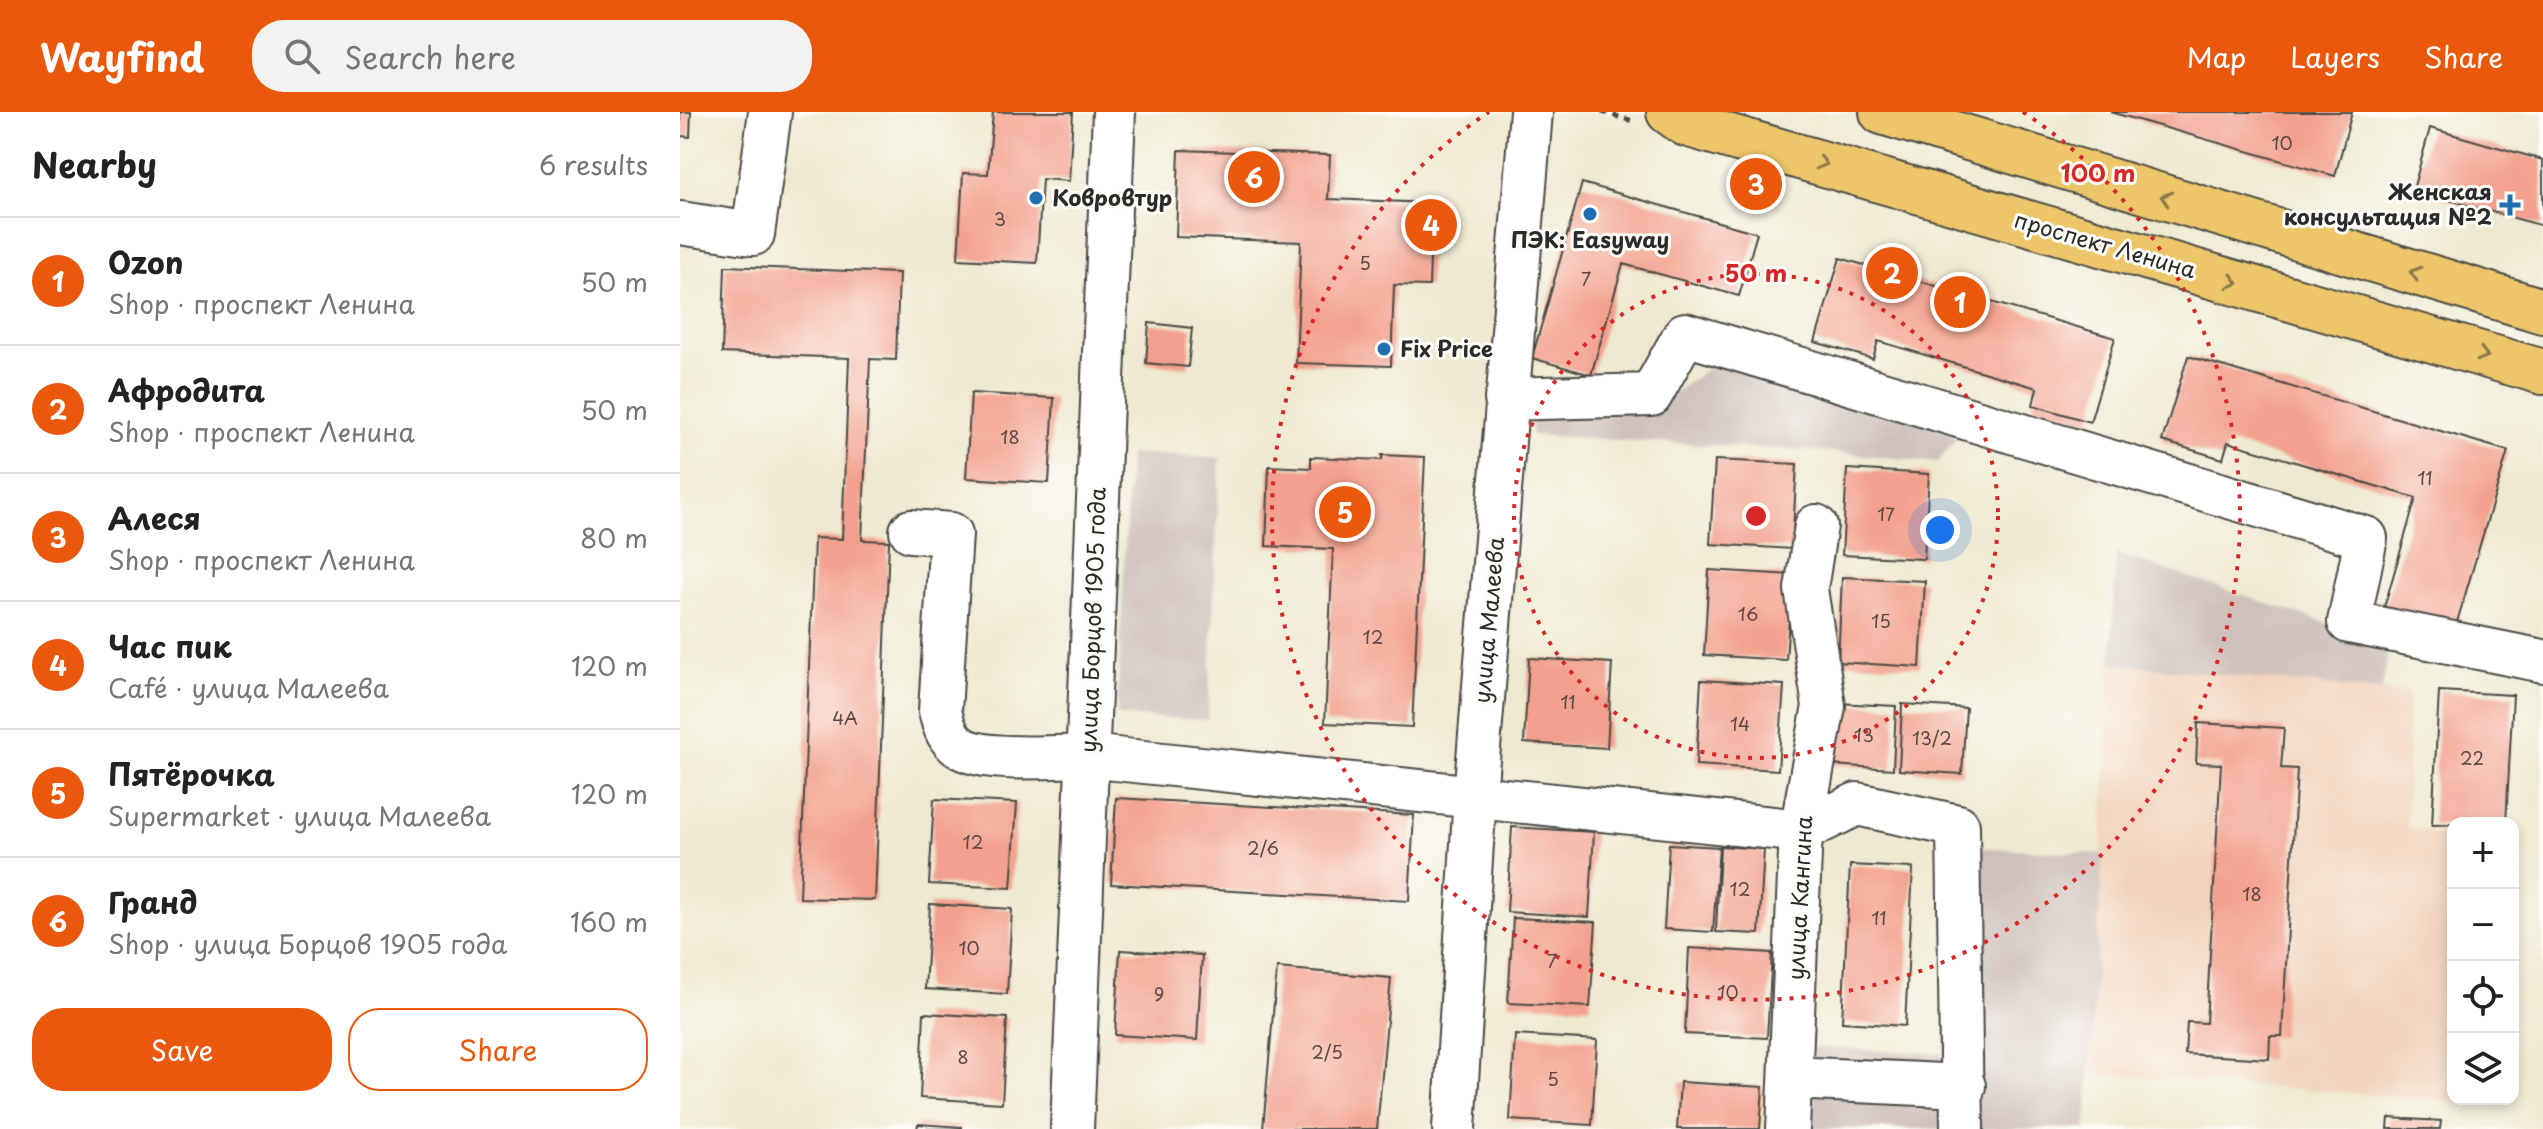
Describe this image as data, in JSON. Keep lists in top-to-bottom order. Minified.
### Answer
{"streets":{"main road":["проспект Ленина"],"street":["улица Борцов 1905 года","улица Малеева","улица Кангина"]},"places":{"other":["Ковровтур","ПЭК: Easyway","Fix Price"],"health":["Женская консультация №2"]},"house_numbers":["10","3","5","7","18","11","17","16","15","12","11","4А","14","13","13/2","22","12","2/6","12","18","11","10","7","10","9","2/5","8","5"],"page":{"header":"Wayfind","search":"Search here","nav":["Map","Layers","Share"],"heading":["Nearby","6 results"],"pins":["6","3","4","2","1","5"],"list":[{"mark":"1","name":"Ozon","note":"Shop · проспект Ленина","value":"50 m"},{"mark":"2","name":"Афродита","note":"Shop · проспект Ленина","value":"50 m"},{"mark":"3","name":"Алеся","note":"Shop · проспект Ленина","value":"80 m"},{"mark":"4","name":"Час пик","note":"Café · улица Малеева","value":"120 m"},{"mark":"5","name":"Пятёрочка","note":"Supermarket · улица Малеева","value":"120 m"},{"mark":"6","name":"Гранд","note":"Shop · улица Борцов 1905 года","value":"160 m"}],"map_buttons":["+","−"],"buttons":["Save","Share"]},"rings":["100 m","50 m"]}
